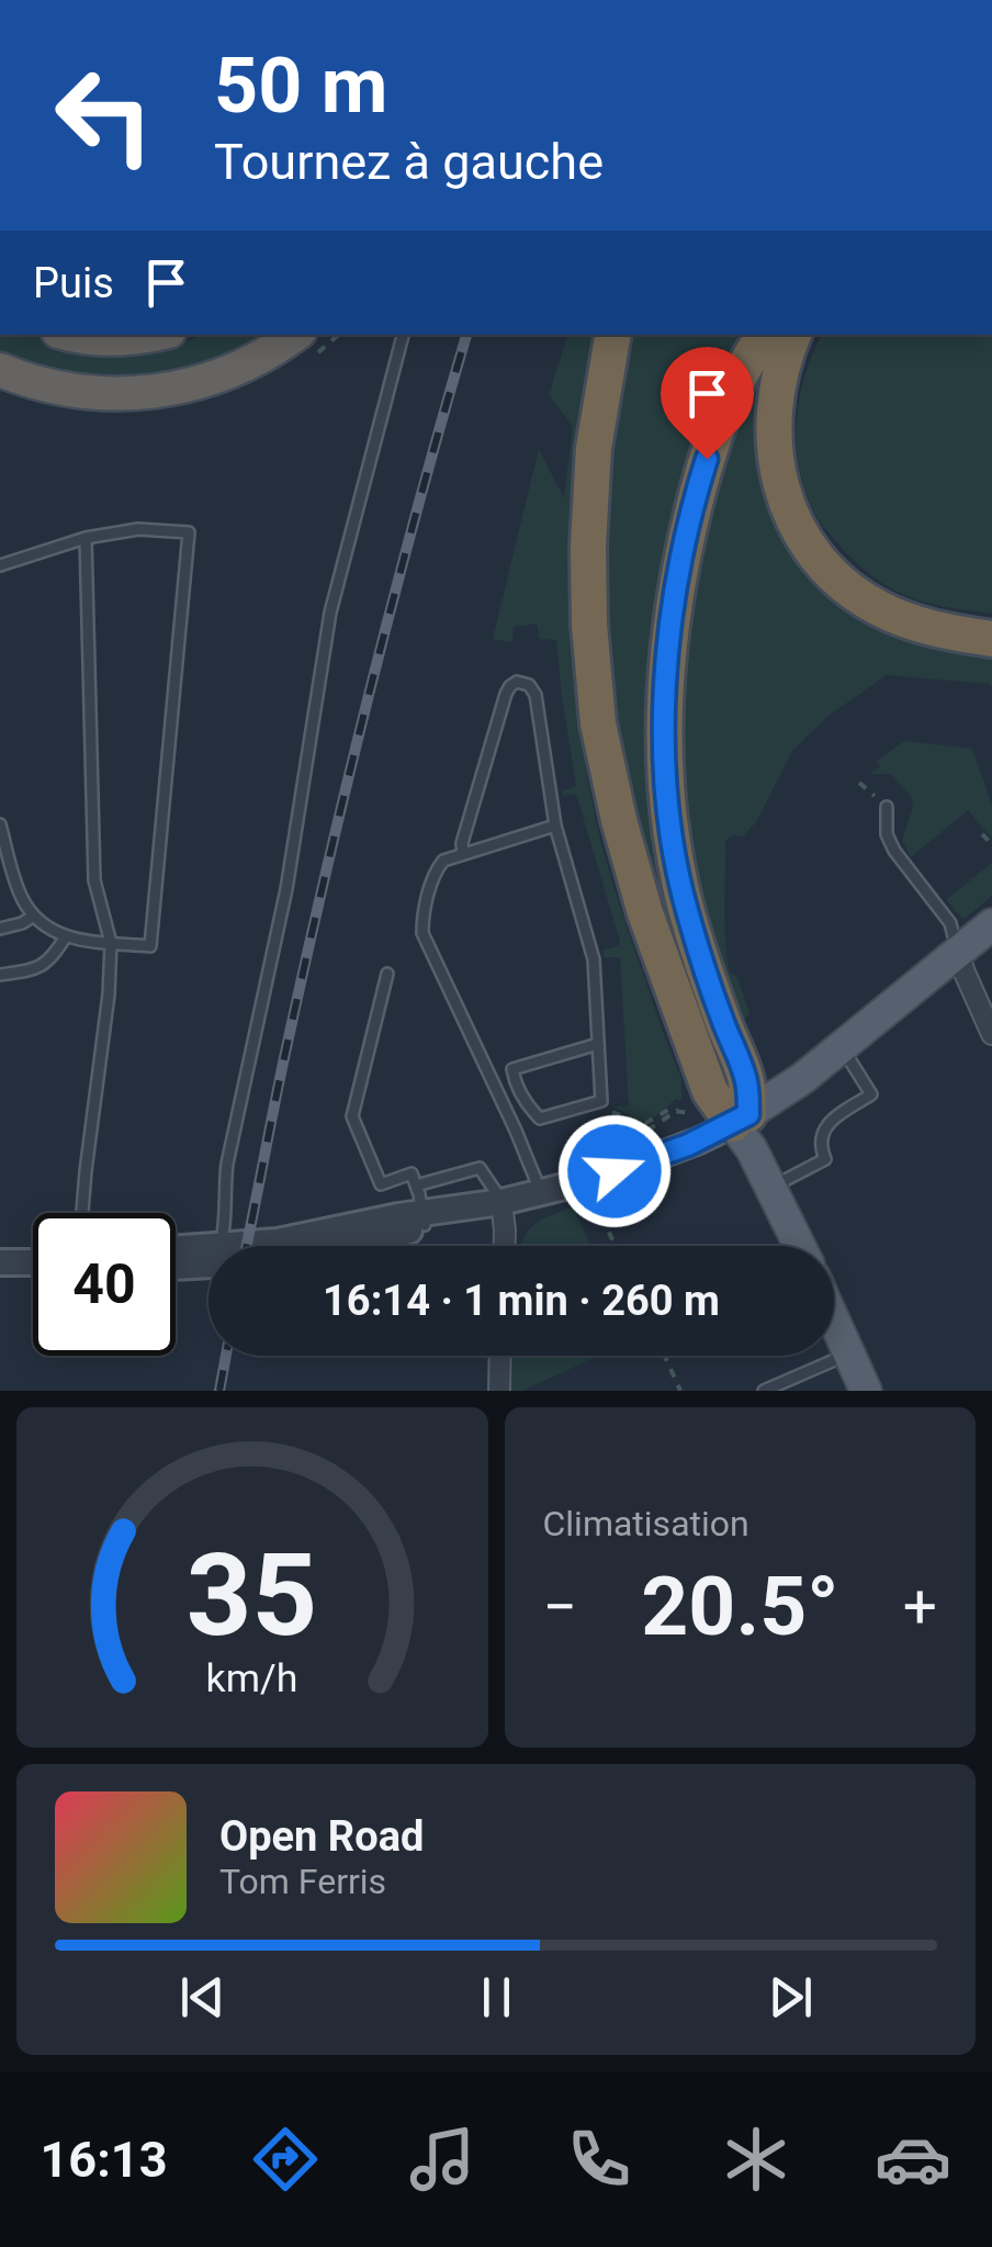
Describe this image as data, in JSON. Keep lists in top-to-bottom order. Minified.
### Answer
{"page":{"turn":["50 m","Tournez à gauche"],"then":"Puis","limit":"40","trip":"16:14 · 1 min · 260 m","tile":"Climatisation","heat":["−","20.5°","+"],"song":["Open Road","Tom Ferris"],"tabs":"16:13","gauge":["35","km/h"]}}
